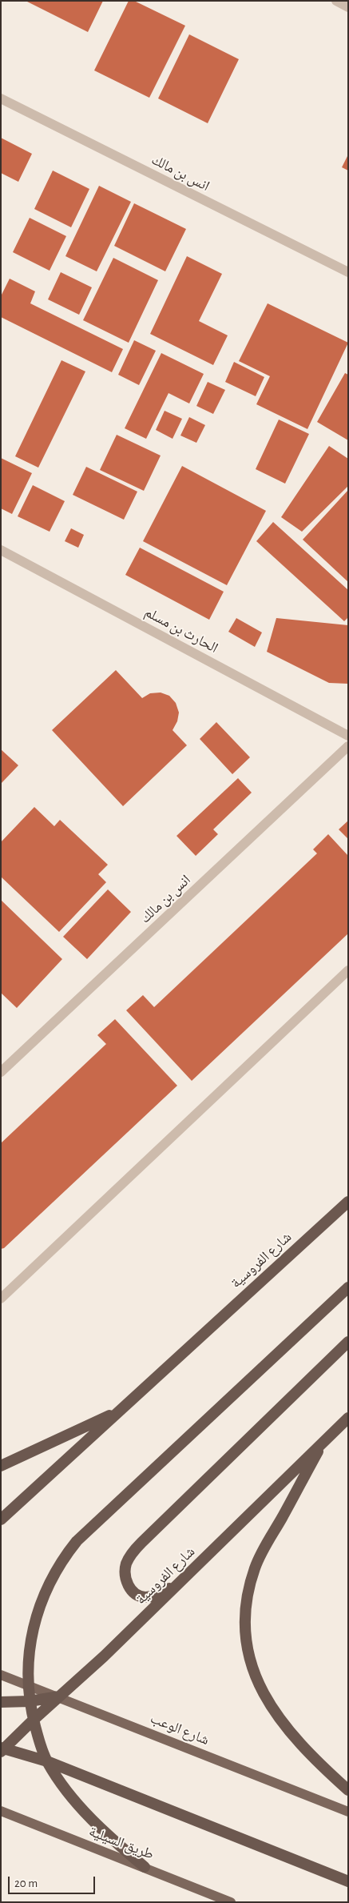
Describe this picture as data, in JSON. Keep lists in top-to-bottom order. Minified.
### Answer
{"streets":{"highway":["شارع الفروسية"],"main road":["شارع الوعب","طريق السيلية"],"street":["انس بن مالك","الحارث بن مسلم"]},"crossings":[["شارع الفروسية","شارع الوعب"]],"scale_bar":"20 m"}
